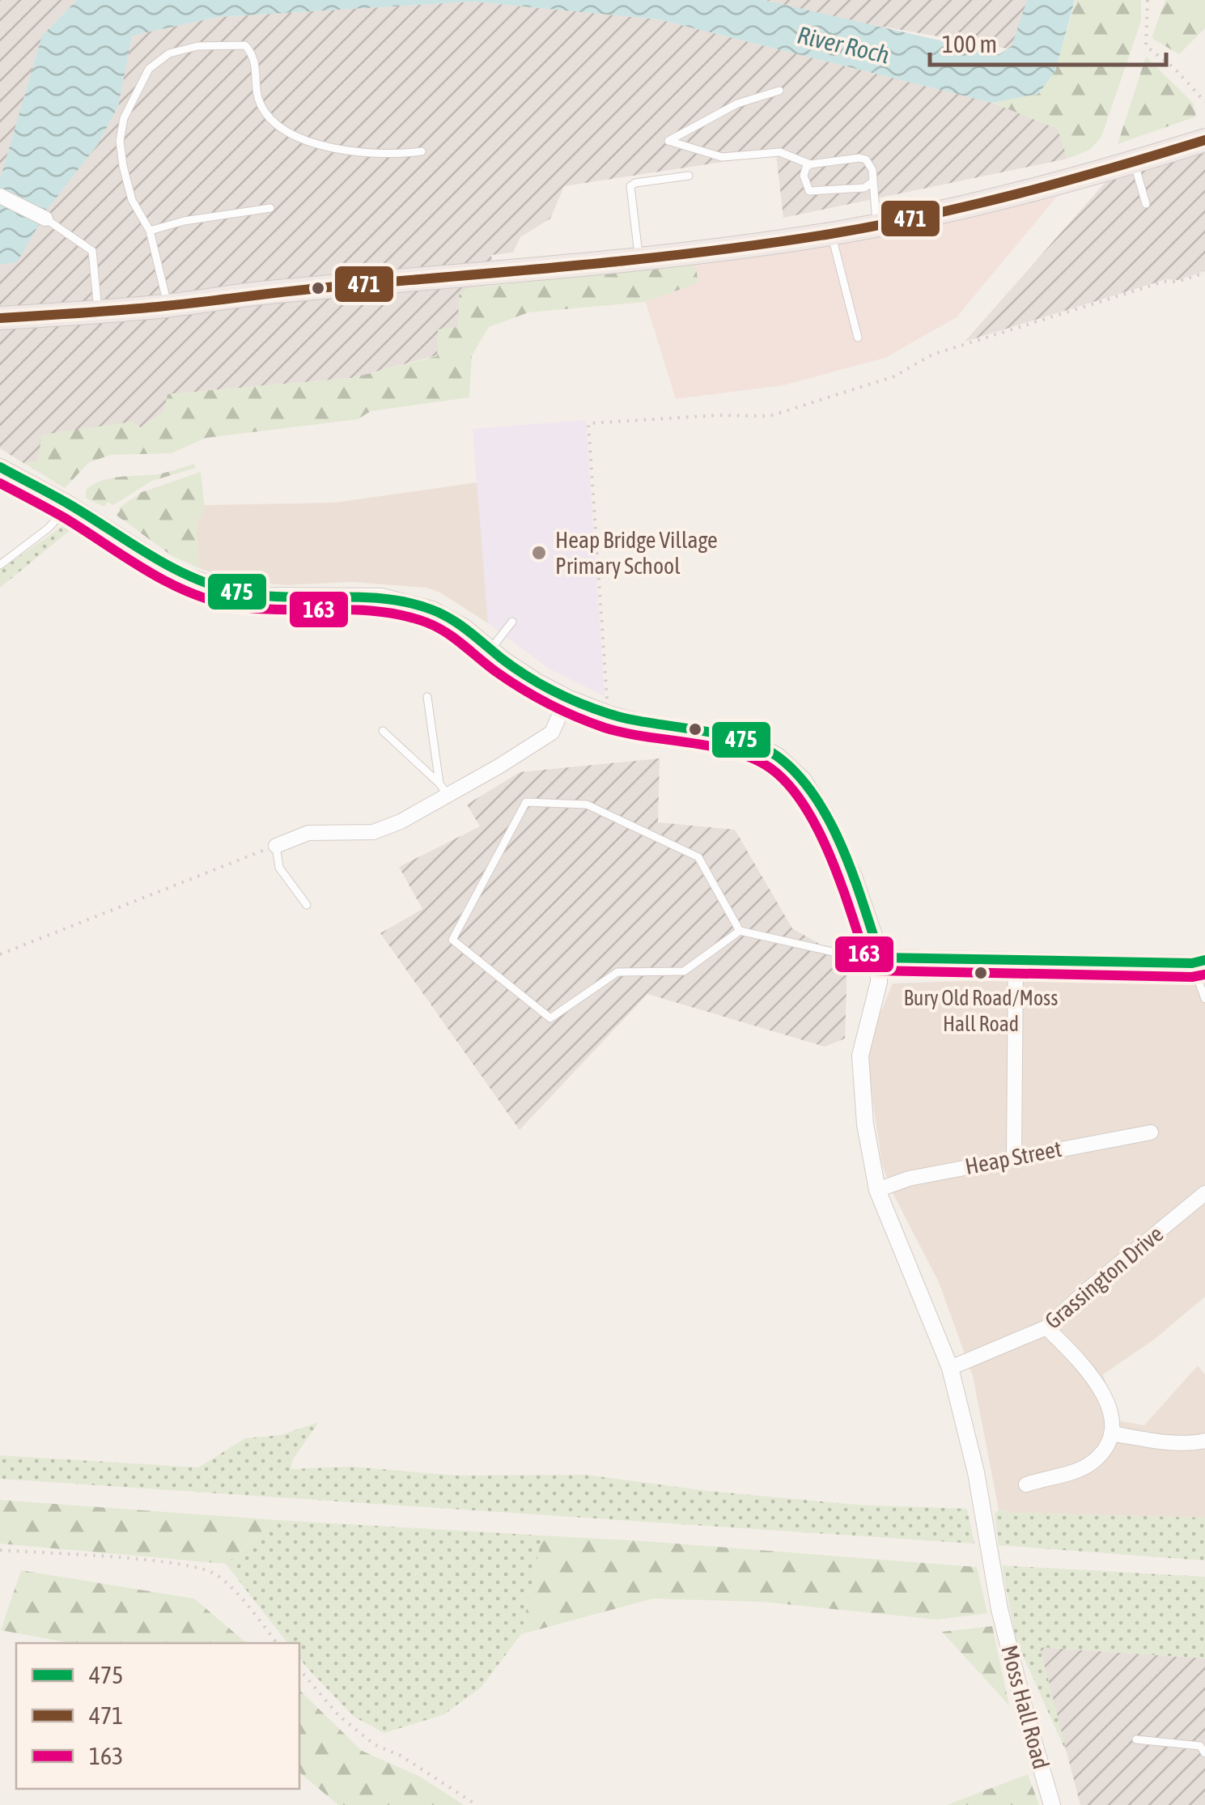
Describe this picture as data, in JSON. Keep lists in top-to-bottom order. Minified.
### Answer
{"streets":{"street":["Heap Street","Grassington Drive","Moss Hall Road"]},"crossings":[["Heap Street","Moss Hall Road"],["Grassington Drive","Moss Hall Road"]],"water":["River Roch"],"places":["Heap Bridge Village Primary School","Bury Old Road/Moss Hall Road"],"lines":["transit line 471","transit line 475","transit line 163"],"legend":["475","471","163"],"scale_bar":"100 m"}
